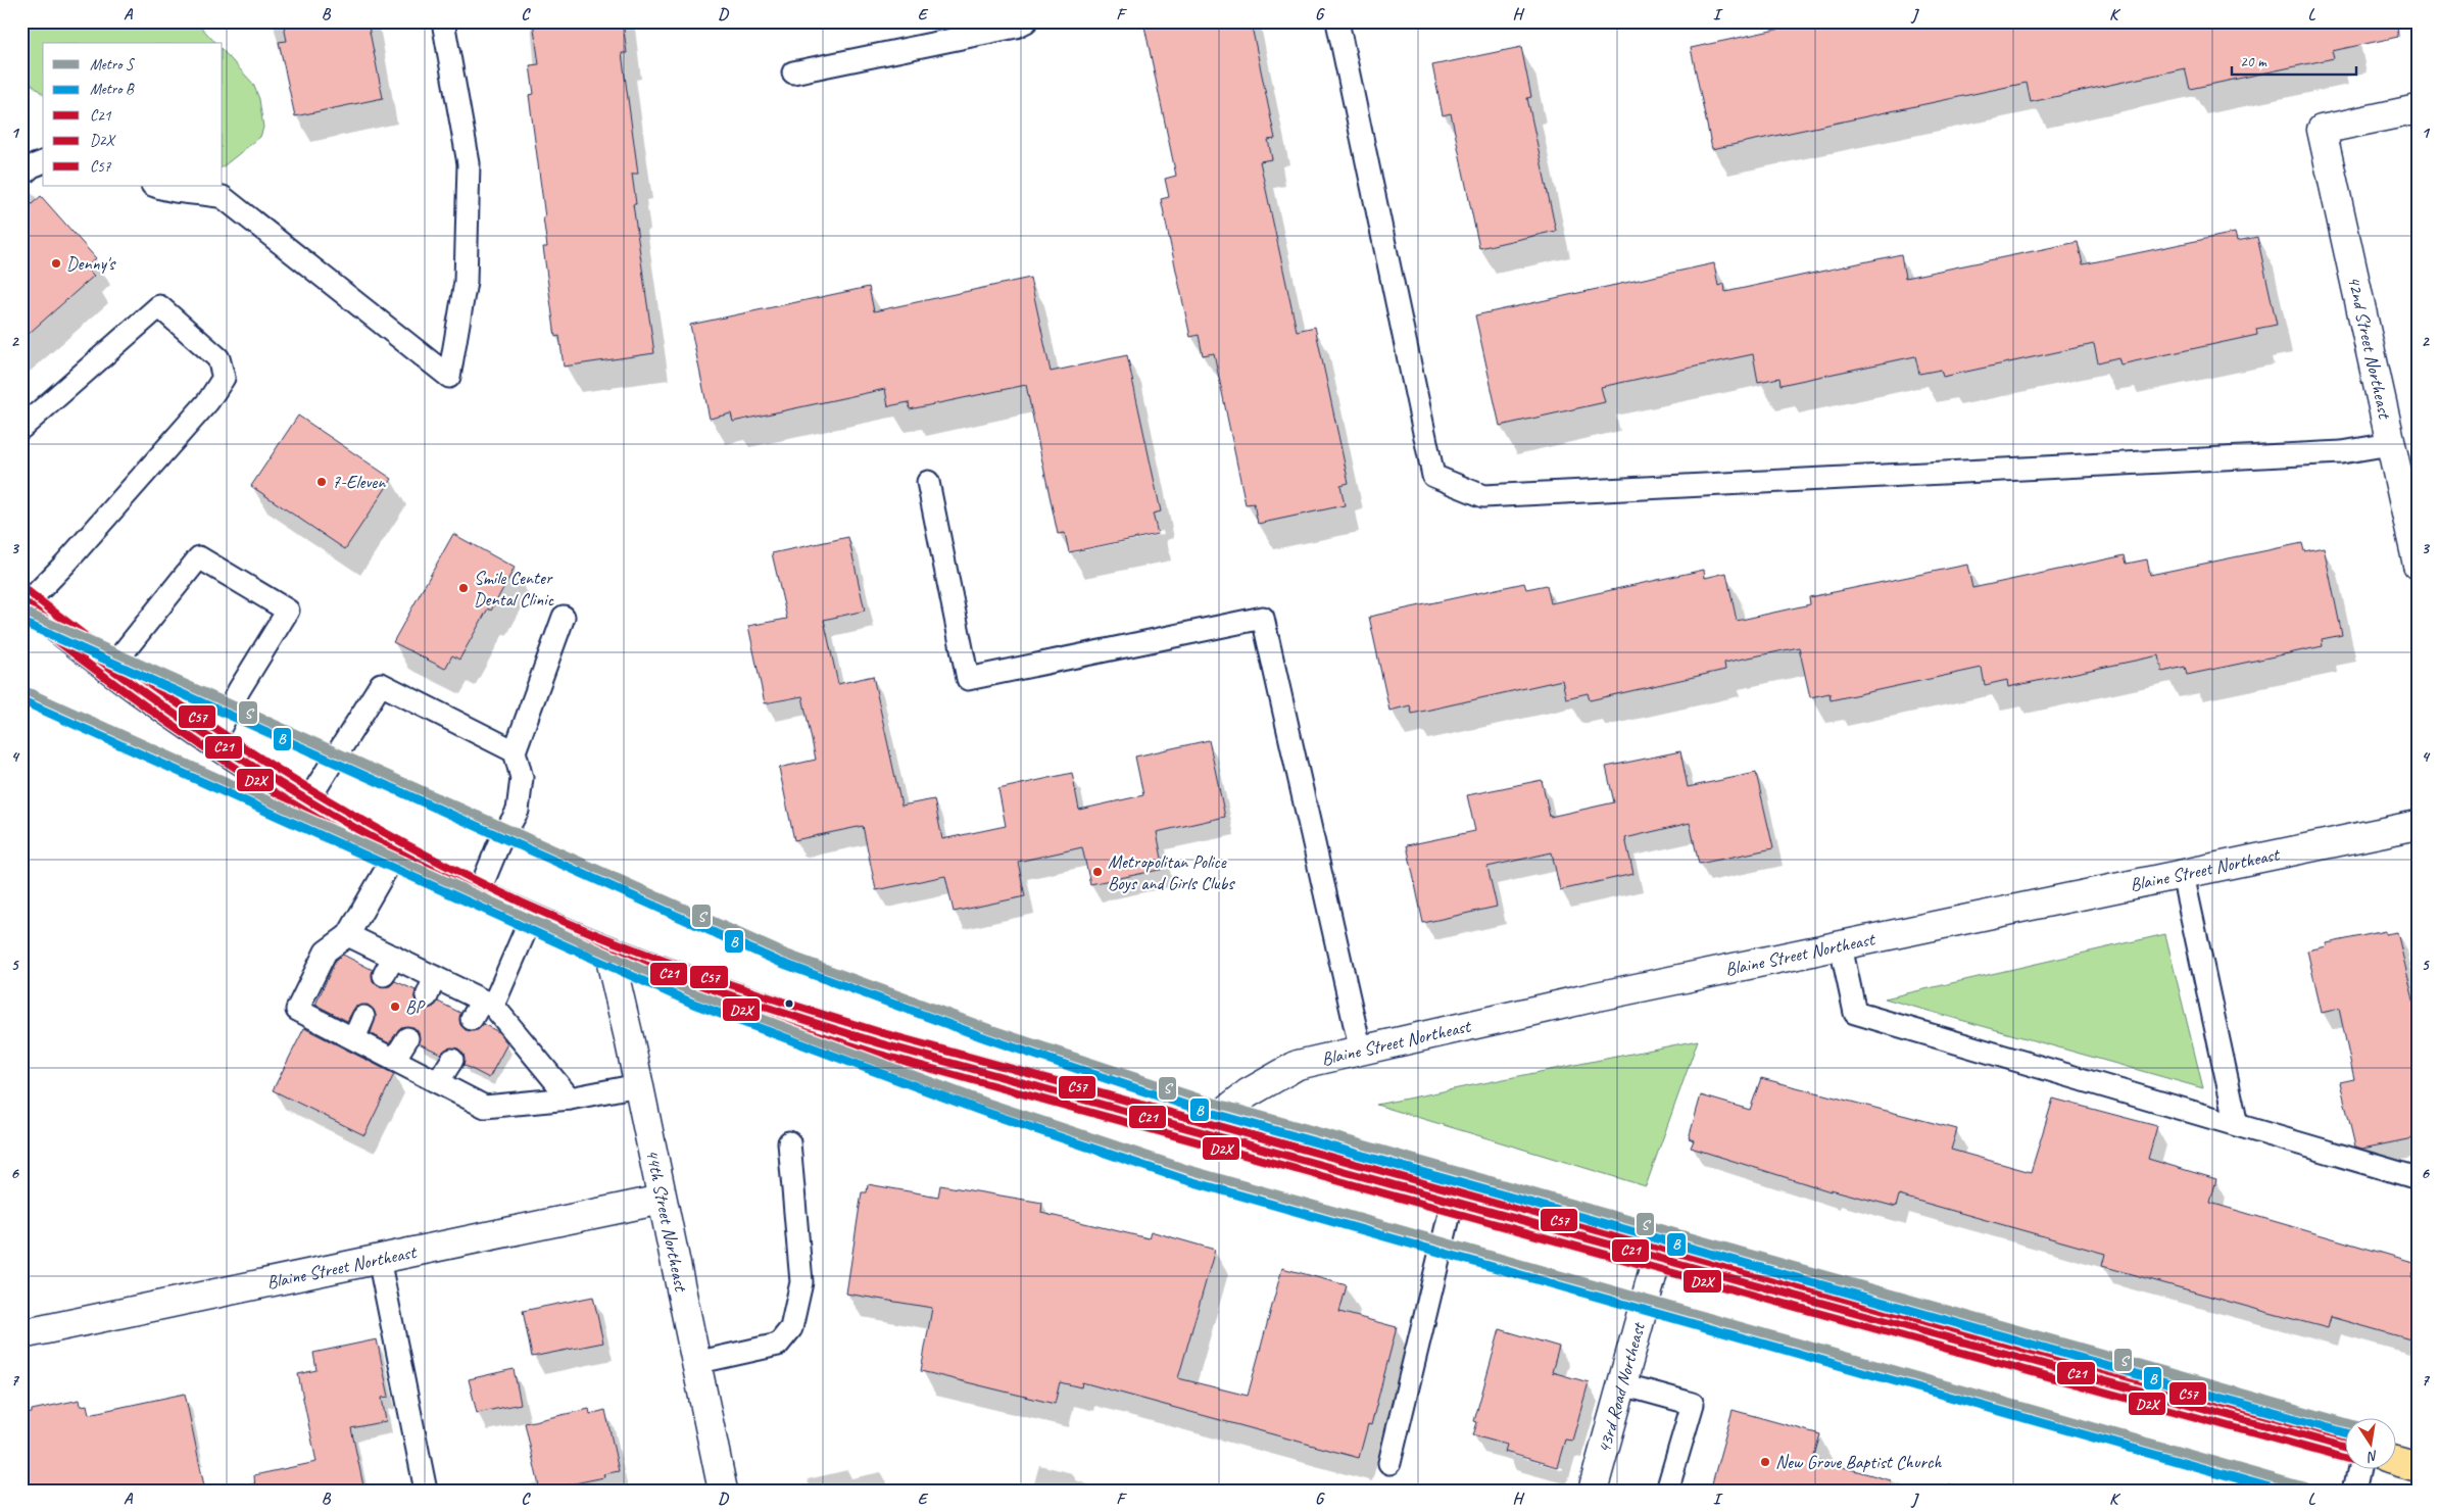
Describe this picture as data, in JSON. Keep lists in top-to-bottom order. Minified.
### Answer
{"streets":{"street":["42nd Street Northeast","Blaine Street Northeast","44th Street Northeast","43rd Road Northeast"]},"crossings":[["Blaine Street Northeast","44th Street Northeast"]],"places":["Denny's","7-Eleven","Smile Center Dental Clinic","Metropolitan Police Boys and Girls Clubs","BP","New Grove Baptist Church"],"lines":["transit line C57","transit line C21","metro line S","transit line D2X","metro line B"],"legend":["Metro S","Metro B","C21","D2X","C57"],"scale_bar":"20 m","north":"bottom","grid":{"columns":["A","B","C","D","E","F","G","H","I","J","K","L"],"rows":["1","2","3","4","5","6","7"]}}
